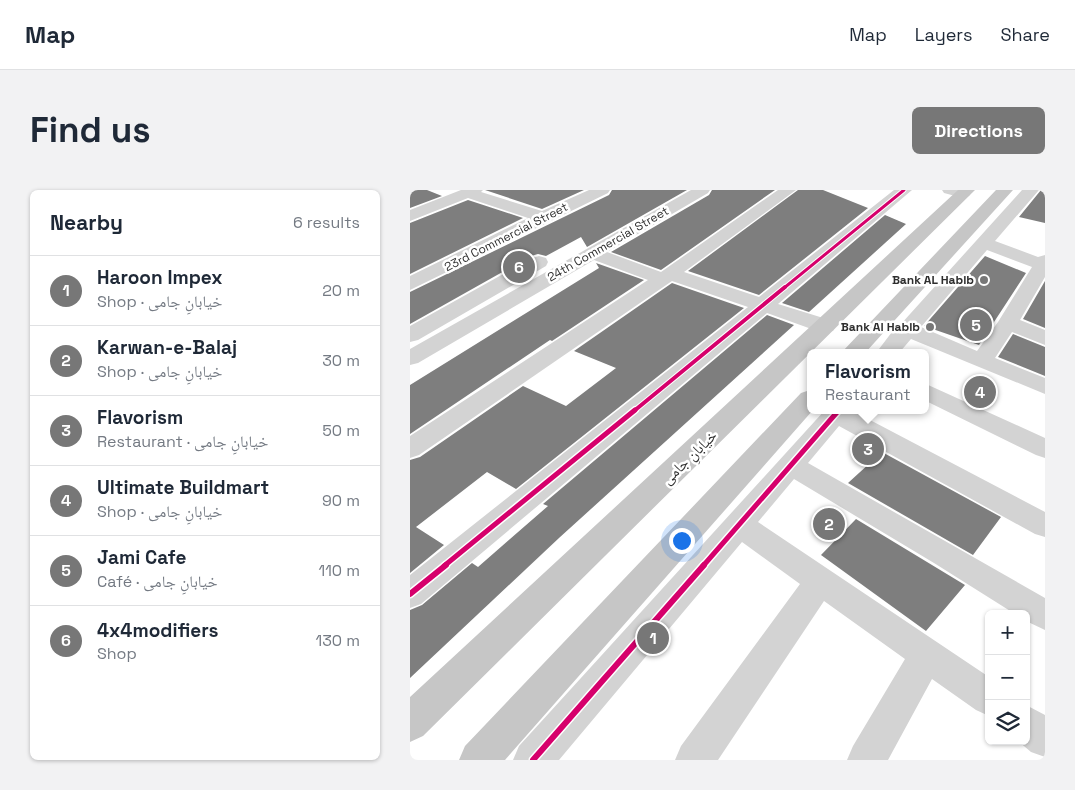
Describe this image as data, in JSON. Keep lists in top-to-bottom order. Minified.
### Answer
{"streets":{"main road":["خیابانِ جامی"],"street":["23rd Commercial Street","24th Commercial Street"]},"places":["Bank AL Habib","Bank Al Habib"],"page":{"header":"Map","nav":["Map","Layers","Share"],"buttons":"Directions","title":"Find us","heading":["Nearby","6 results"],"pins":["6","5","4","3","2","1"],"list":[{"mark":"1","name":"Haroon Impex","note":"Shop · خیابانِ جامی","value":"20 m"},{"mark":"2","name":"Karwan-e-Balaj","note":"Shop · خیابانِ جامی","value":"30 m"},{"mark":"3","name":"Flavorism","note":"Restaurant · خیابانِ جامی","value":"50 m"},{"mark":"4","name":"Ultimate Buildmart","note":"Shop · خیابانِ جامی","value":"90 m"},{"mark":"5","name":"Jami Cafe","note":"Café · خیابانِ جامی","value":"110 m"},{"mark":"6","name":"4x4modifiers","note":"Shop","value":"130 m"}],"popup":["Flavorism","Restaurant"],"map_buttons":["+","−"]}}
